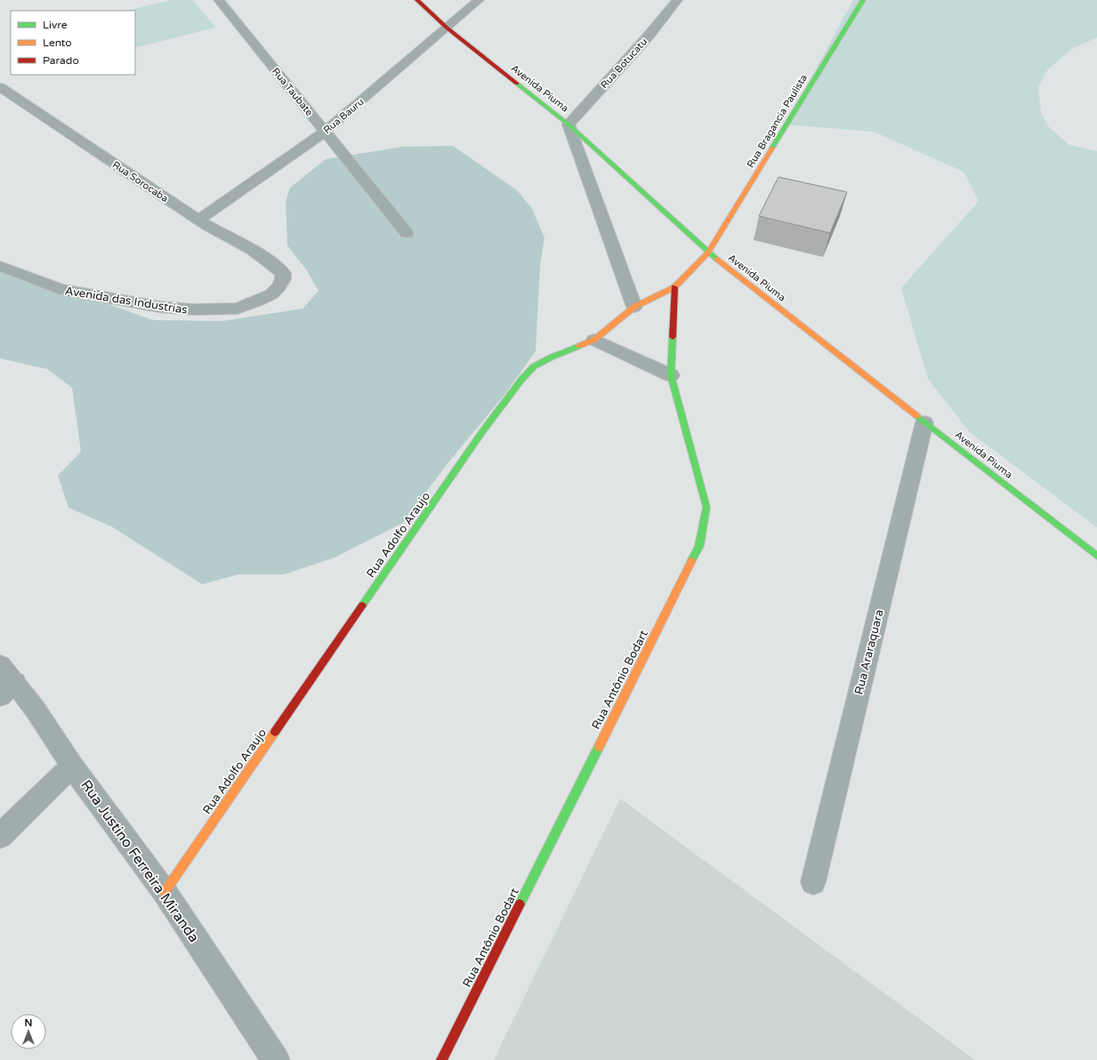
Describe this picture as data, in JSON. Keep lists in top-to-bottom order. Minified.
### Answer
{"streets":{"street":["Rua Botucatu","Avenida Piuma","Rua Taubate","Rua Bauru","Rua Bragancia Paulista","Rua Sorocaba","Avenida das Industrias","Rua Adolfo Araujo","Rua Araraquara","Rua Antônio Bodart","Rua Justino Ferreira Miranda"]},"crossings":[["Rua Botucatu","Avenida Piuma"],["Avenida Piuma","Rua Bauru"],["Avenida Piuma","Rua Bragancia Paulista"],["Avenida Piuma","Rua Adolfo Araujo"],["Avenida Piuma","Rua Araraquara"],["Rua Taubate","Rua Bauru"],["Rua Bauru","Rua Sorocaba"],["Rua Bragancia Paulista","Rua Adolfo Araujo"],["Rua Sorocaba","Avenida das Industrias"],["Rua Adolfo Araujo","Rua Antônio Bodart"],["Rua Adolfo Araujo","Rua Justino Ferreira Miranda"]],"legend":["Livre","Lento","Parado"],"north":"top"}
